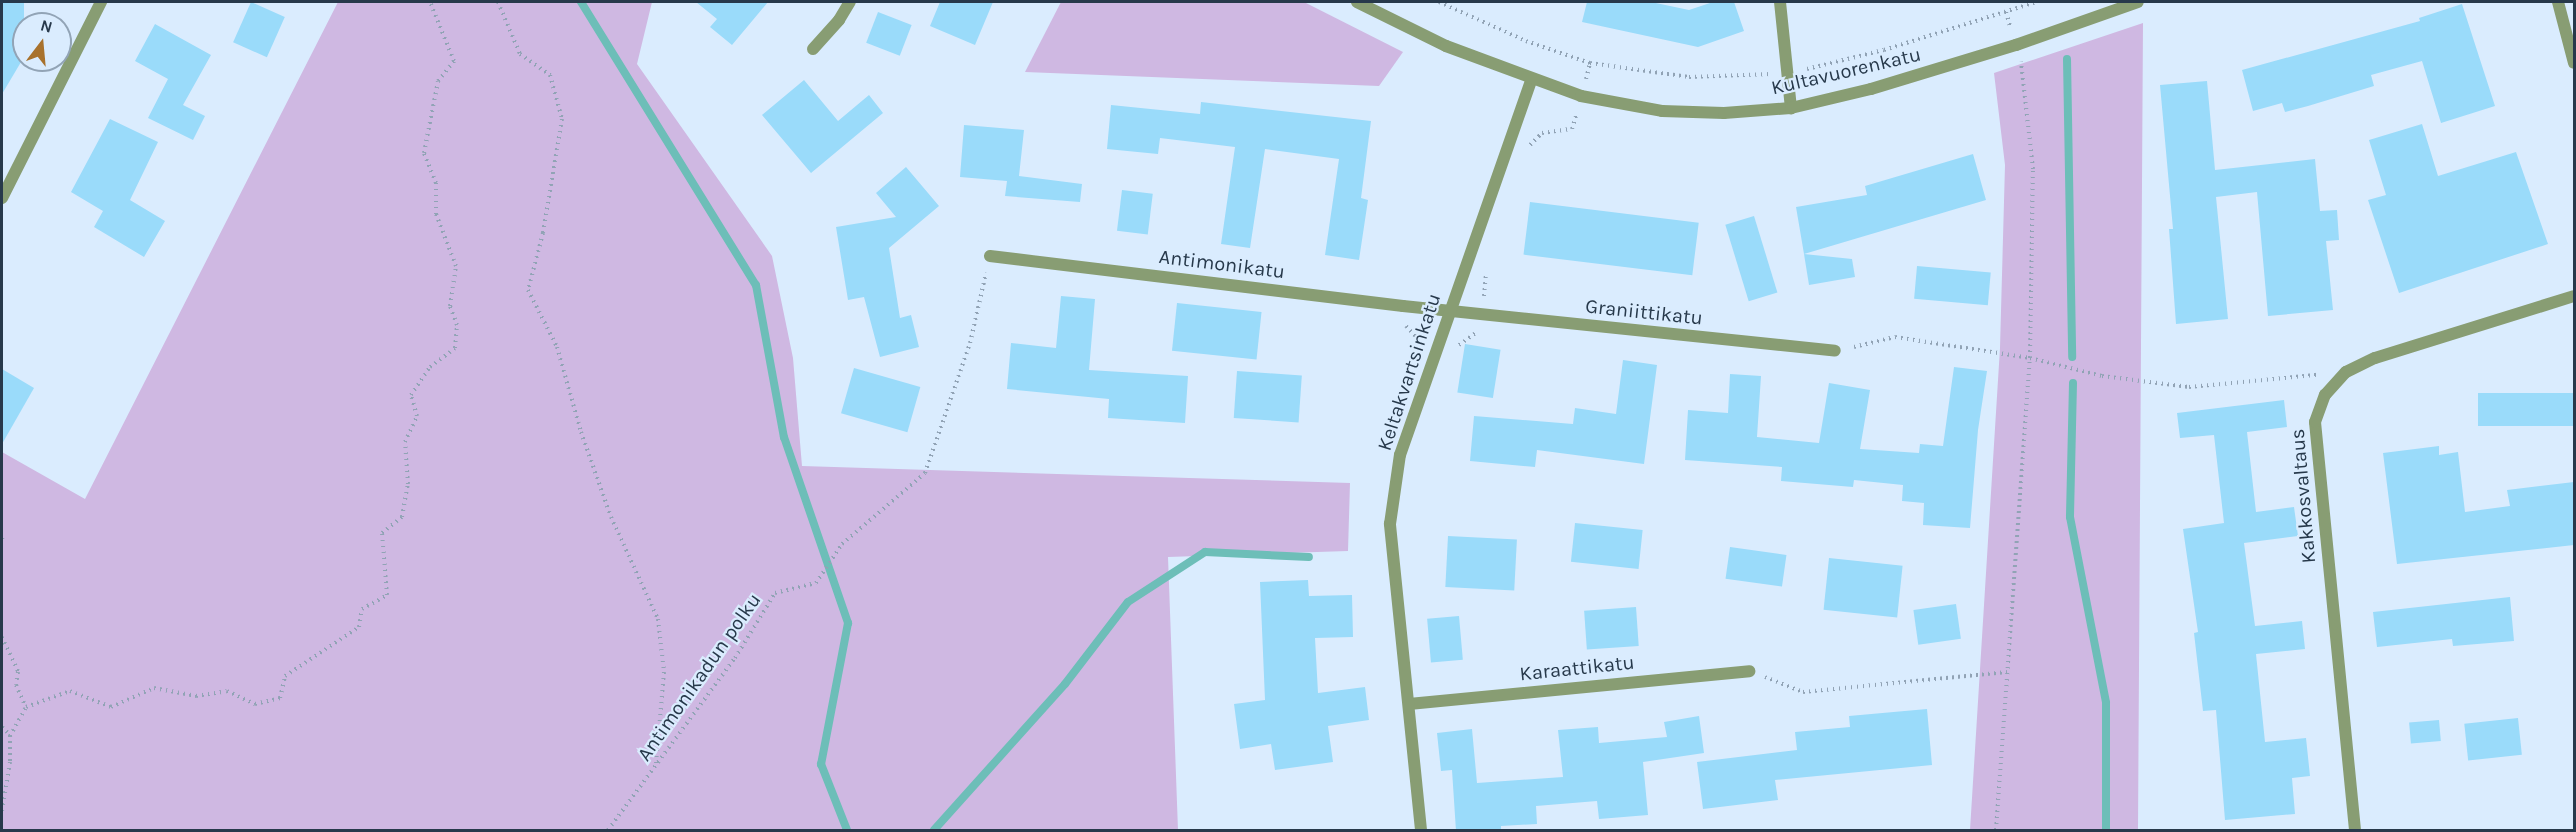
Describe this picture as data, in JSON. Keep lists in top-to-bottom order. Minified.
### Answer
{"streets":{"street":["Kultavuorenkatu","Antimonikatu","Graniittikatu","Keltakvartsinkatu","Kakkosvaltaus","Karaattikatu"],"path":["Antimonikadun polku"]},"crossings":[["Kultavuorenkatu","Keltakvartsinkatu"],["Antimonikatu","Graniittikatu"],["Antimonikatu","Keltakvartsinkatu"],["Antimonikatu","Antimonikadun polku"],["Graniittikatu","Keltakvartsinkatu"],["Keltakvartsinkatu","Karaattikatu"]],"north":"top"}
